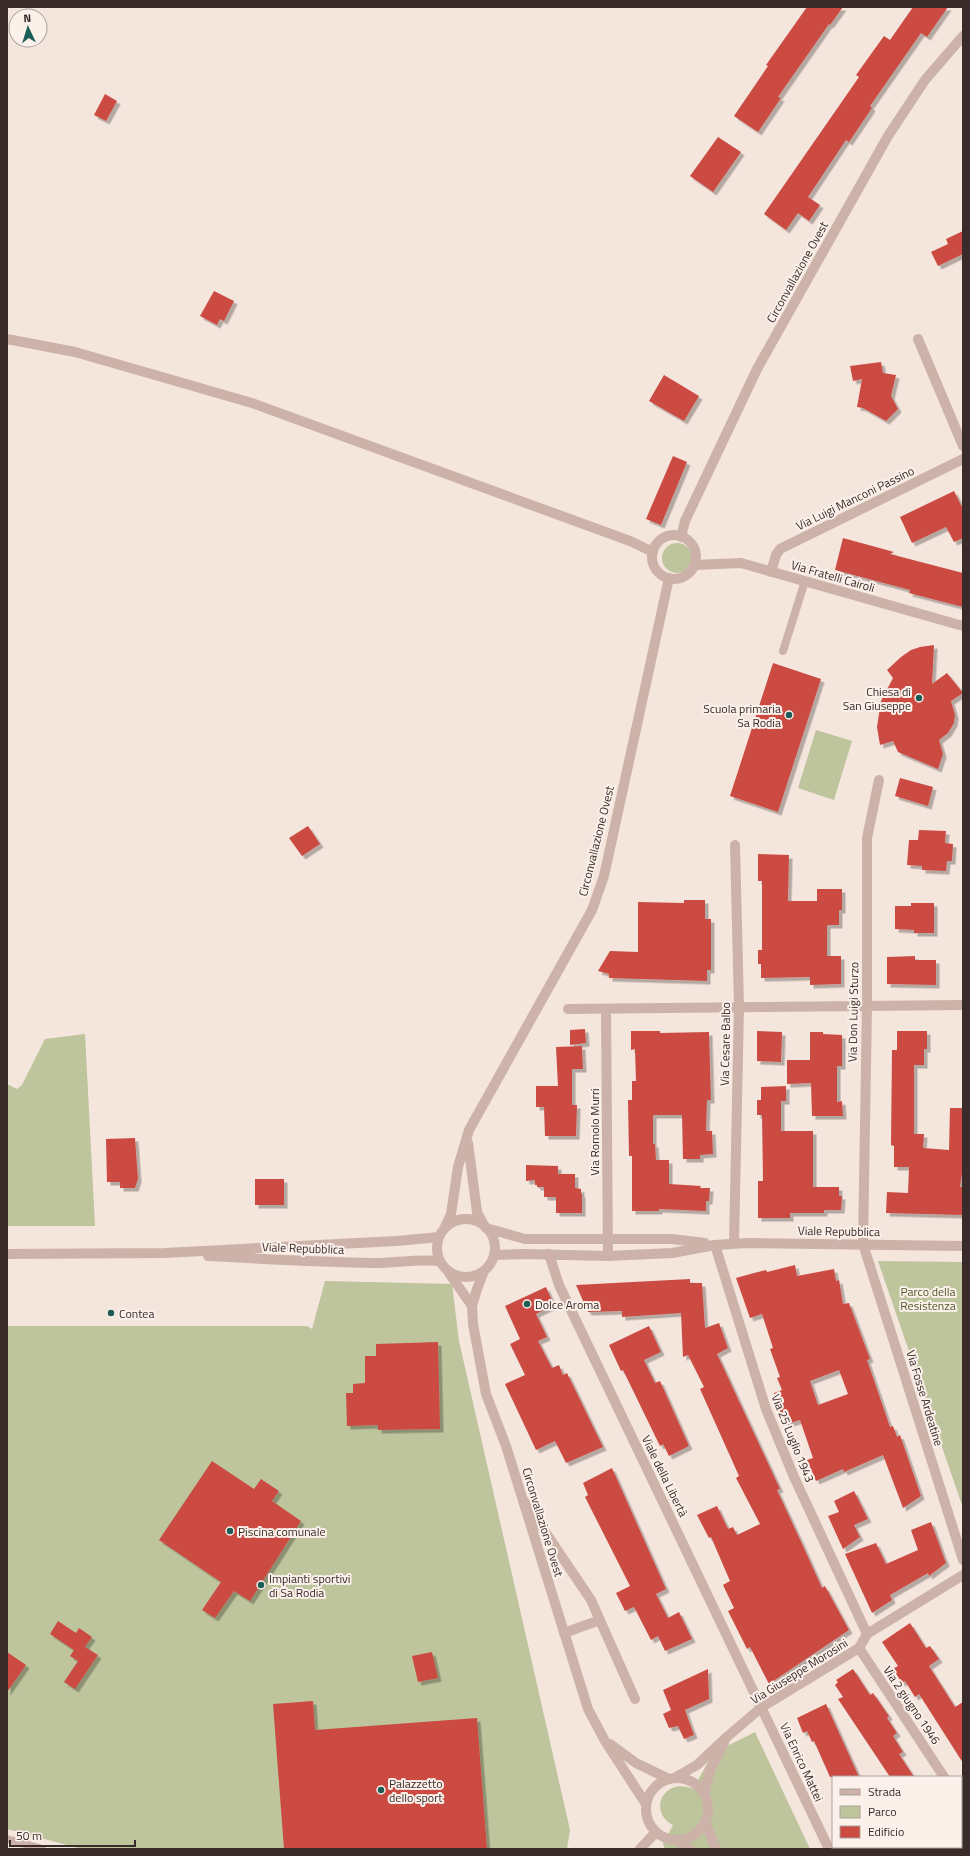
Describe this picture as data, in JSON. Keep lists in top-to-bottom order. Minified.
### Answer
{"streets":{"street":["Circonvallazione Ovest","Via Luigi Manconi Passino","Via Fratelli Cairoli","Via Don Luigi Sturzo","Via Cesare Balbo","Via Romolo Murri","Viale Repubblica","Via Fosse Ardeatine","Via 25 Luglio 1943","Viale della Libertà","Via Giuseppe Morosini","Via 2 giugno 1946","Via Enrico Mattei"]},"crossings":[["Circonvallazione Ovest","Via Fratelli Cairoli"],["Circonvallazione Ovest","Viale Repubblica"],["Circonvallazione Ovest","Via Giuseppe Morosini"],["Via Luigi Manconi Passino","Via Fratelli Cairoli"],["Via Don Luigi Sturzo","Viale Repubblica"],["Via Don Luigi Sturzo","Via Fosse Ardeatine"],["Via Cesare Balbo","Viale Repubblica"],["Via Romolo Murri","Viale Repubblica"],["Viale Repubblica","Via Fosse Ardeatine"],["Viale Repubblica","Via 25 Luglio 1943"],["Viale Repubblica","Viale della Libertà"],["Via 25 Luglio 1943","Via Giuseppe Morosini"],["Viale della Libertà","Via Giuseppe Morosini"],["Viale della Libertà","Via Enrico Mattei"],["Via Giuseppe Morosini","Via 2 giugno 1946"],["Via Giuseppe Morosini","Via Enrico Mattei"]],"parks":["Parco della Resistenza"],"places":["Chiesa di San Giuseppe","Scuola primaria Sa Rodia","Dolce Aroma","Contea","Piscina comunale","Impianti sportivi di Sa Rodia","Palazzetto dello sport"],"legend":["Strada","Parco","Edificio"],"scale_bar":"50 m","north":"top"}
